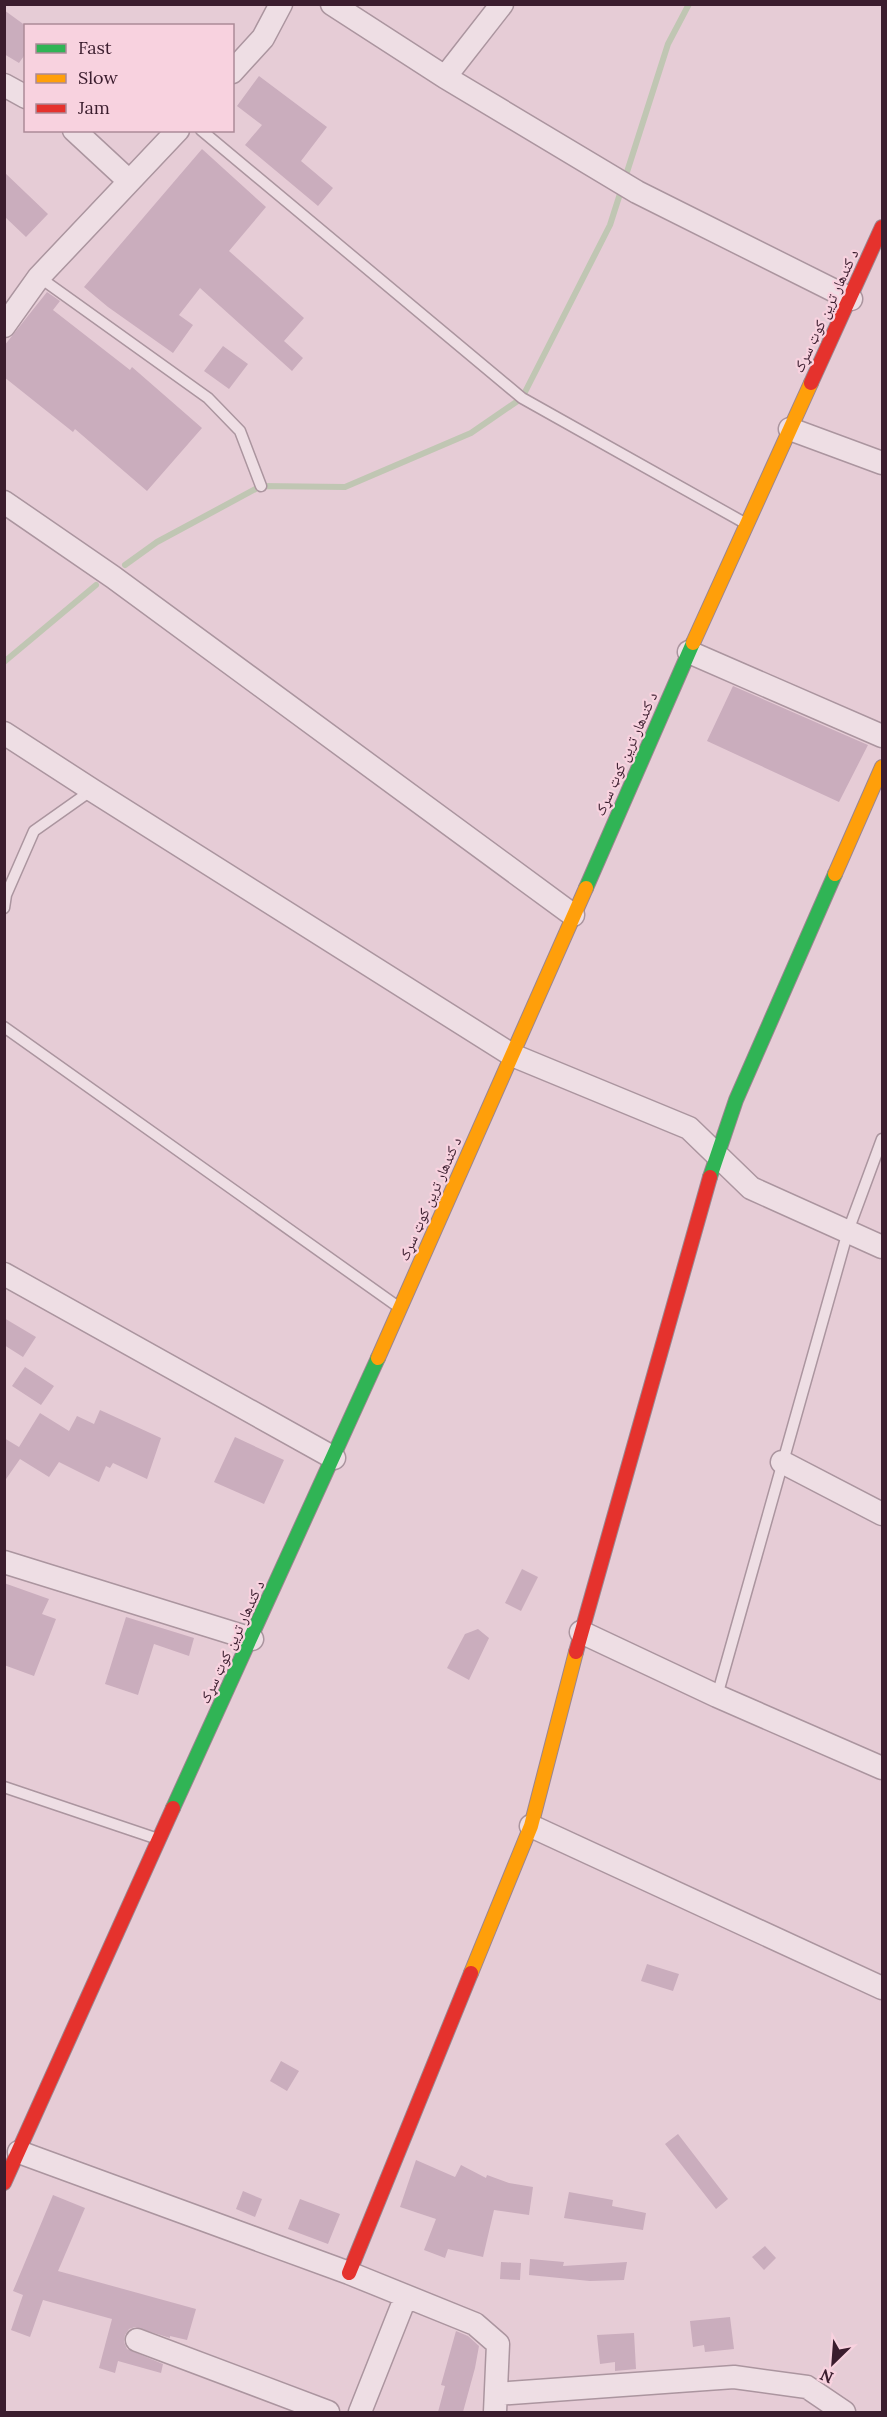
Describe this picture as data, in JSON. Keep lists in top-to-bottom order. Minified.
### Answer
{"streets":{"main road":["د کندهار ترين کوټ سړک"]},"legend":["Fast","Slow","Jam"],"north":"bottom left"}
